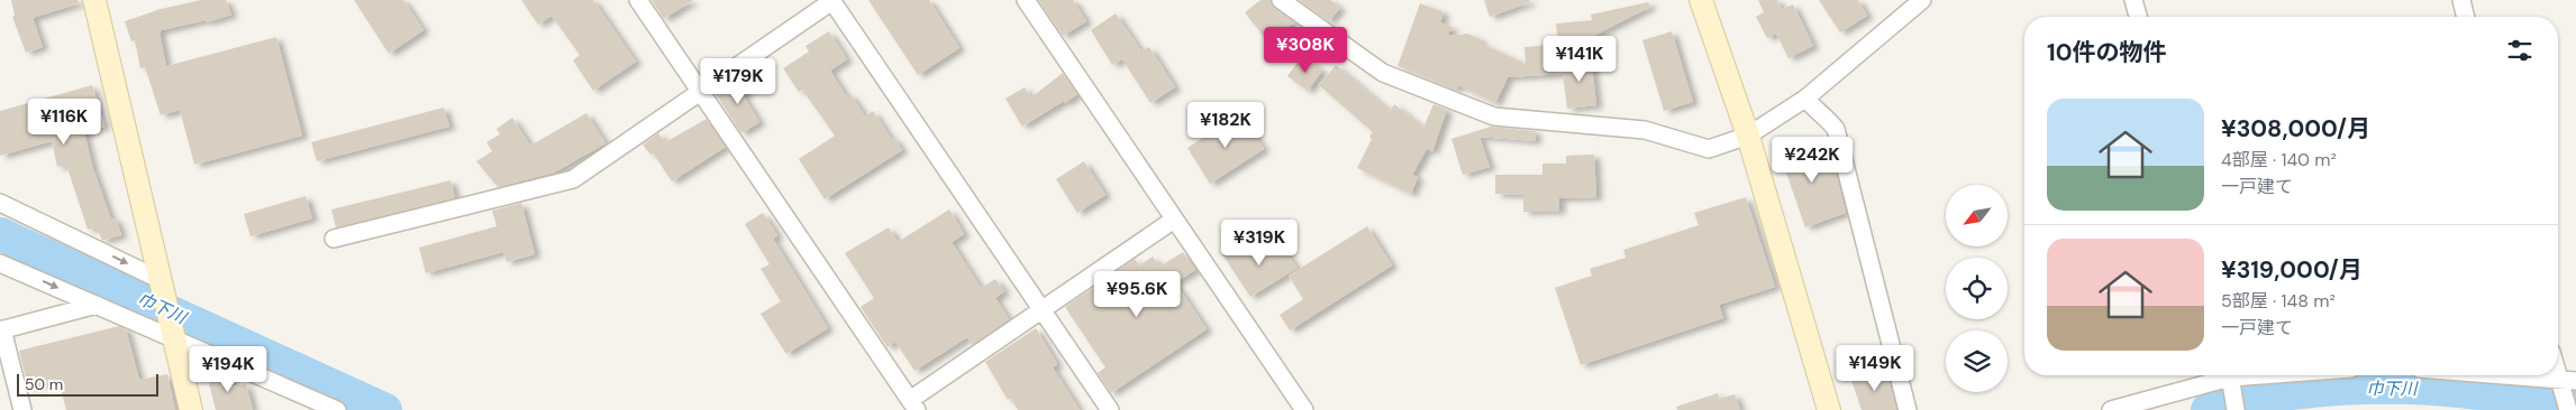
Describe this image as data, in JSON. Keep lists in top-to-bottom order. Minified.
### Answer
{"water":["巾下川"],"scale_bar":"50 m","north":"bottom left","page":{"heading":"10件の物件","price":["¥308K","¥141K","¥179K","¥116K","¥182K","¥242K","¥319K","¥95.6K","¥149K","¥194K"],"list":[{"name":"¥308,000/月","note":"4部屋 · 140 m² · 一戸建て"},{"name":"¥319,000/月","note":"5部屋 · 148 m² · 一戸建て"}],"scale":"50 m"}}
